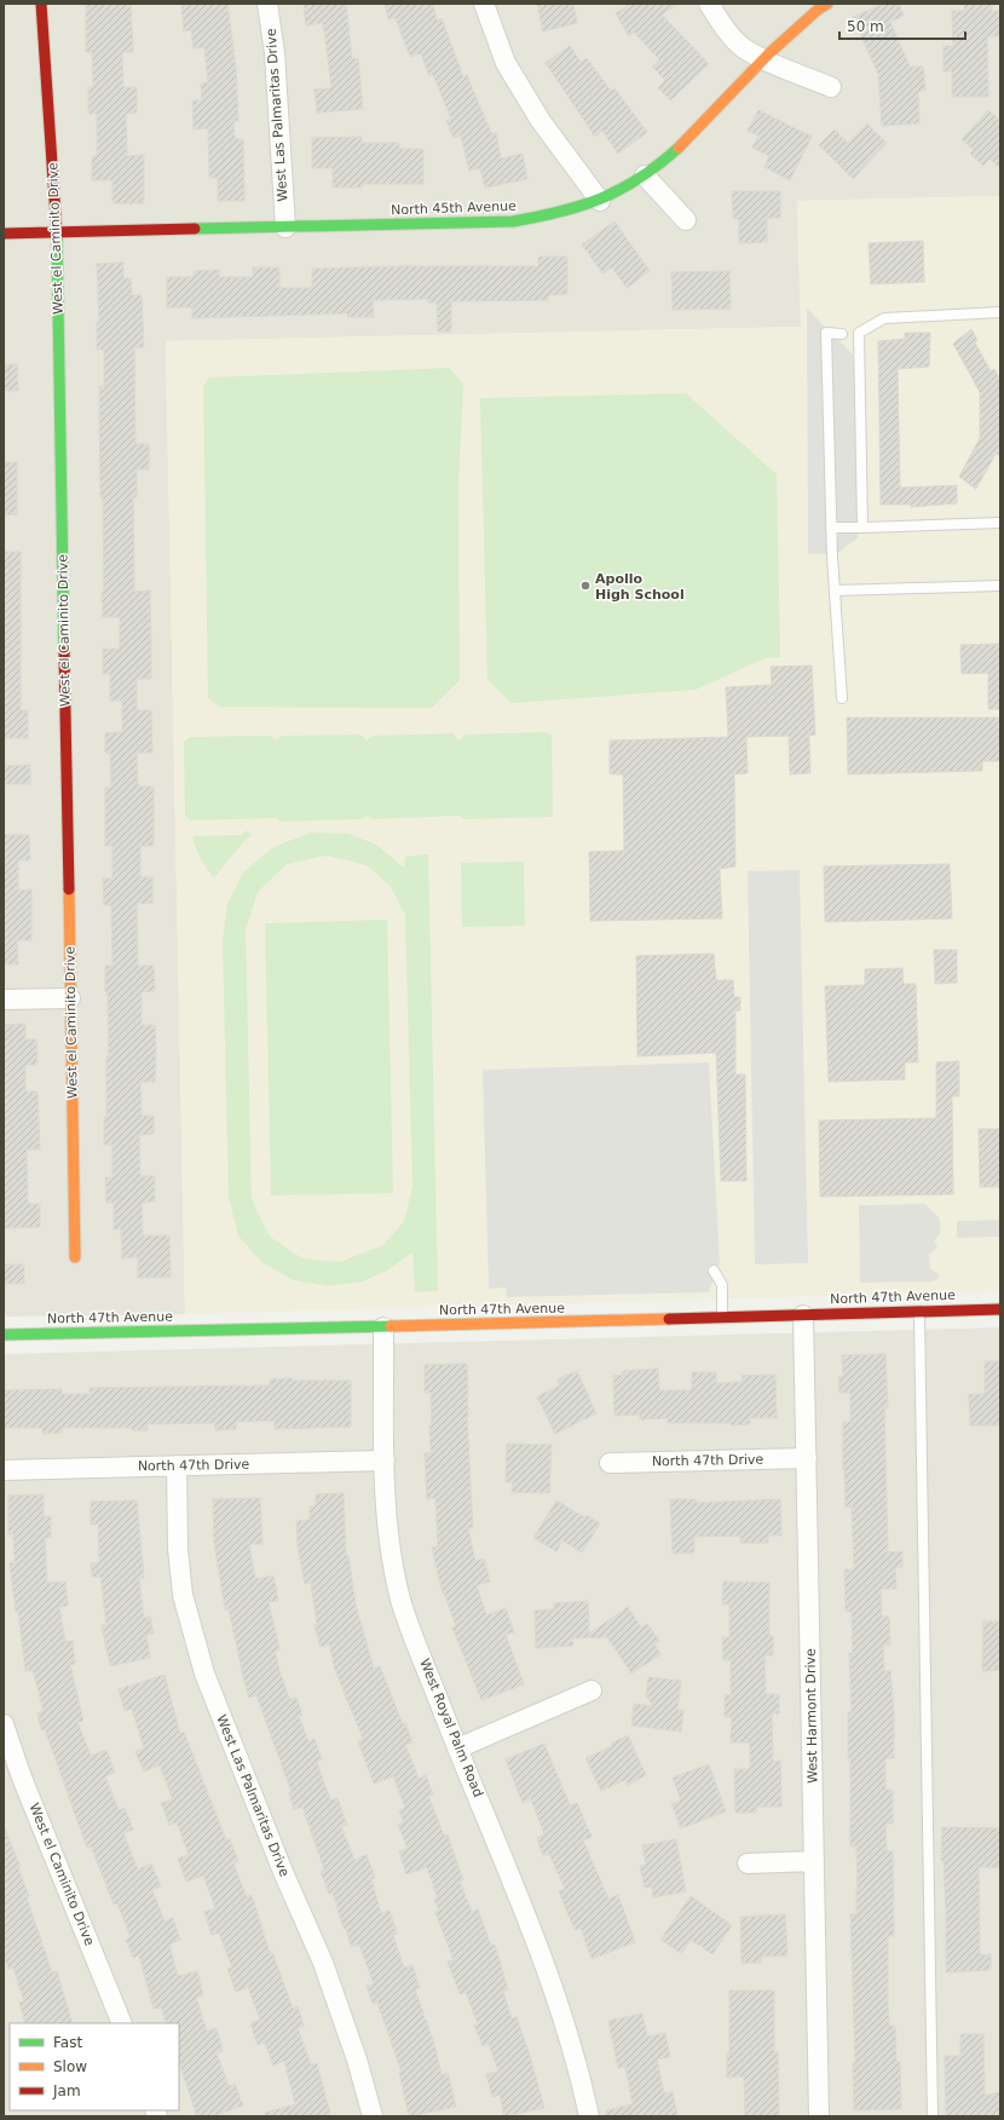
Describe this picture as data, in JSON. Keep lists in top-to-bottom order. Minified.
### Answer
{"streets":{"street":["West Las Palmaritas Drive","North 45th Avenue","West el Caminito Drive","North 47th Avenue","North 47th Drive","West Harmont Drive","West Royal Palm Road"]},"crossings":[["West Las Palmaritas Drive","North 45th Avenue"],["West Las Palmaritas Drive","North 47th Drive"],["North 45th Avenue","West el Caminito Drive"],["North 47th Avenue","West Harmont Drive"],["North 47th Avenue","West Royal Palm Road"],["North 47th Drive","West Harmont Drive"],["North 47th Drive","West Royal Palm Road"]],"places":["Apollo High School"],"legend":["Fast","Slow","Jam"],"scale_bar":"50 m"}
